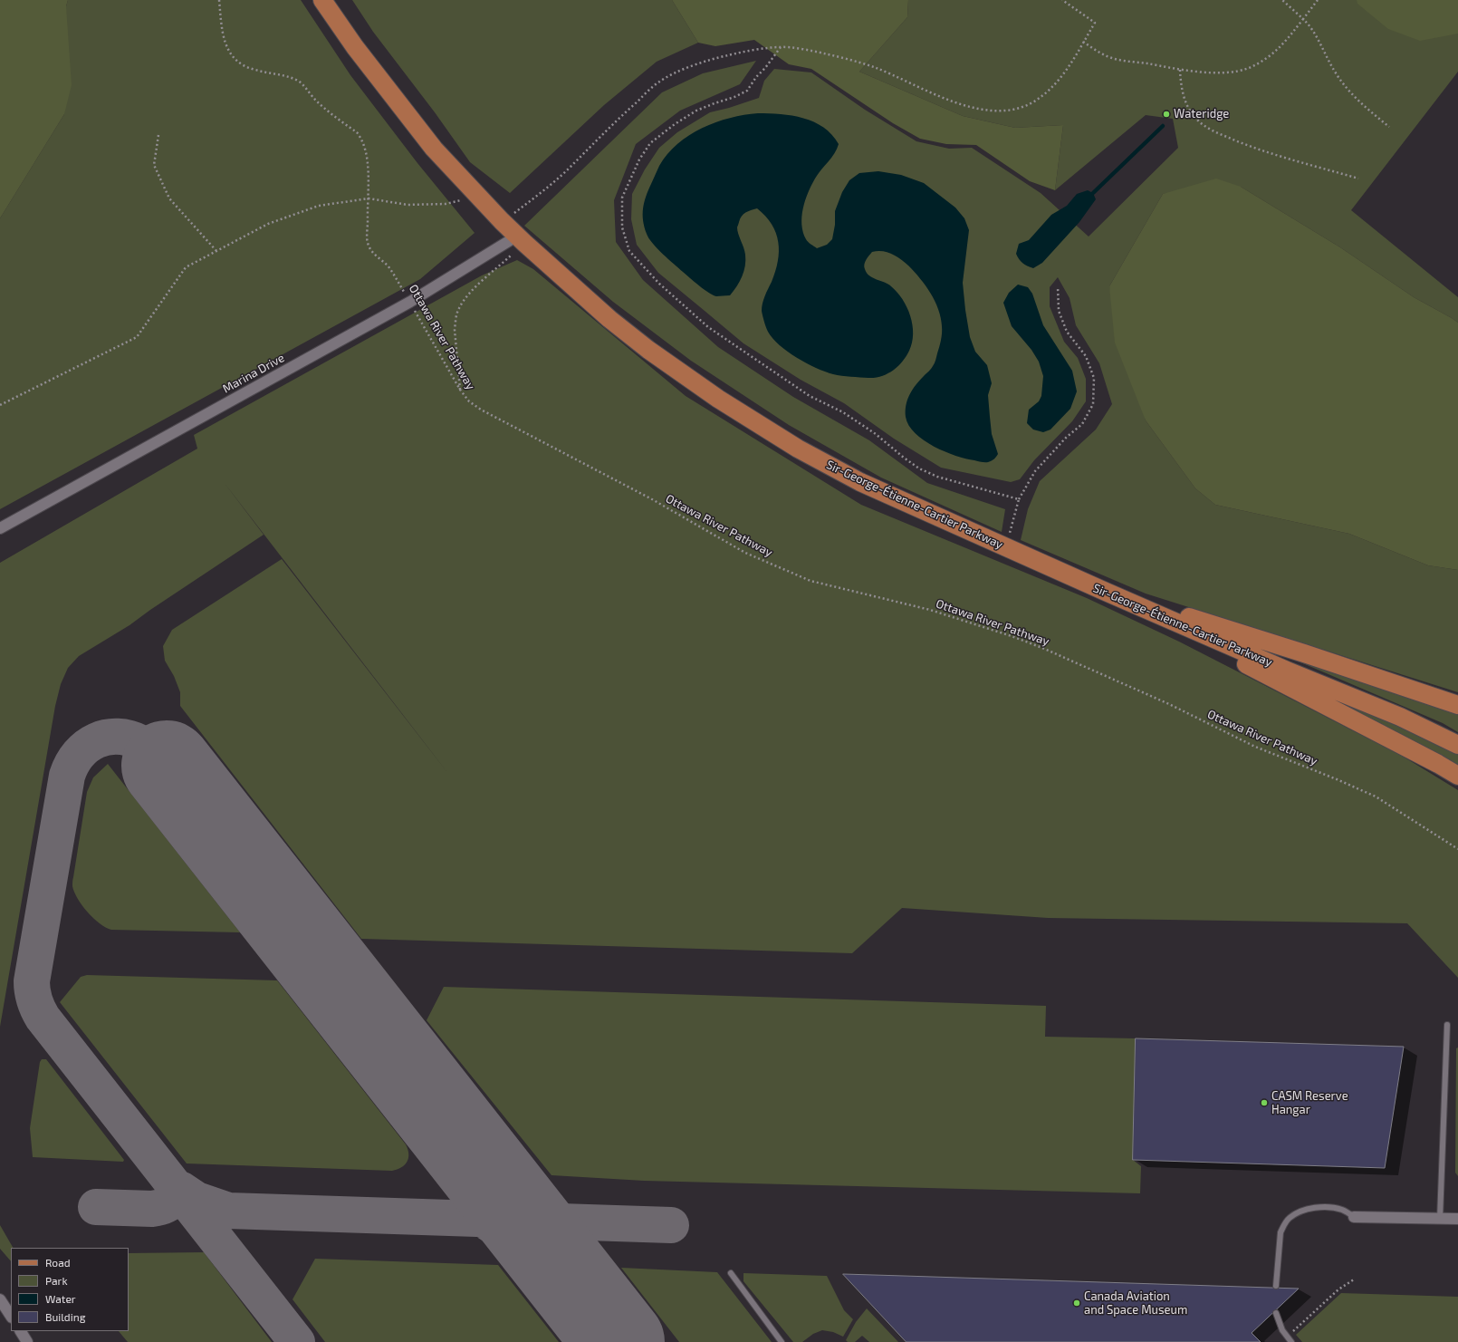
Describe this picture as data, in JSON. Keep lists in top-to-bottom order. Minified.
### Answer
{"streets":{"main road":["Sir-George-Étienne-Cartier Parkway"],"street":["Marina Drive"],"path":["Ottawa River Pathway"]},"crossings":[["Ottawa River Pathway","Marina Drive"],["Marina Drive","Sir-George-Étienne-Cartier Parkway"]],"places":["Wateridge","CASM Reserve Hangar","Canada Aviation and Space Museum"],"legend":["Road","Park","Water","Building"]}
